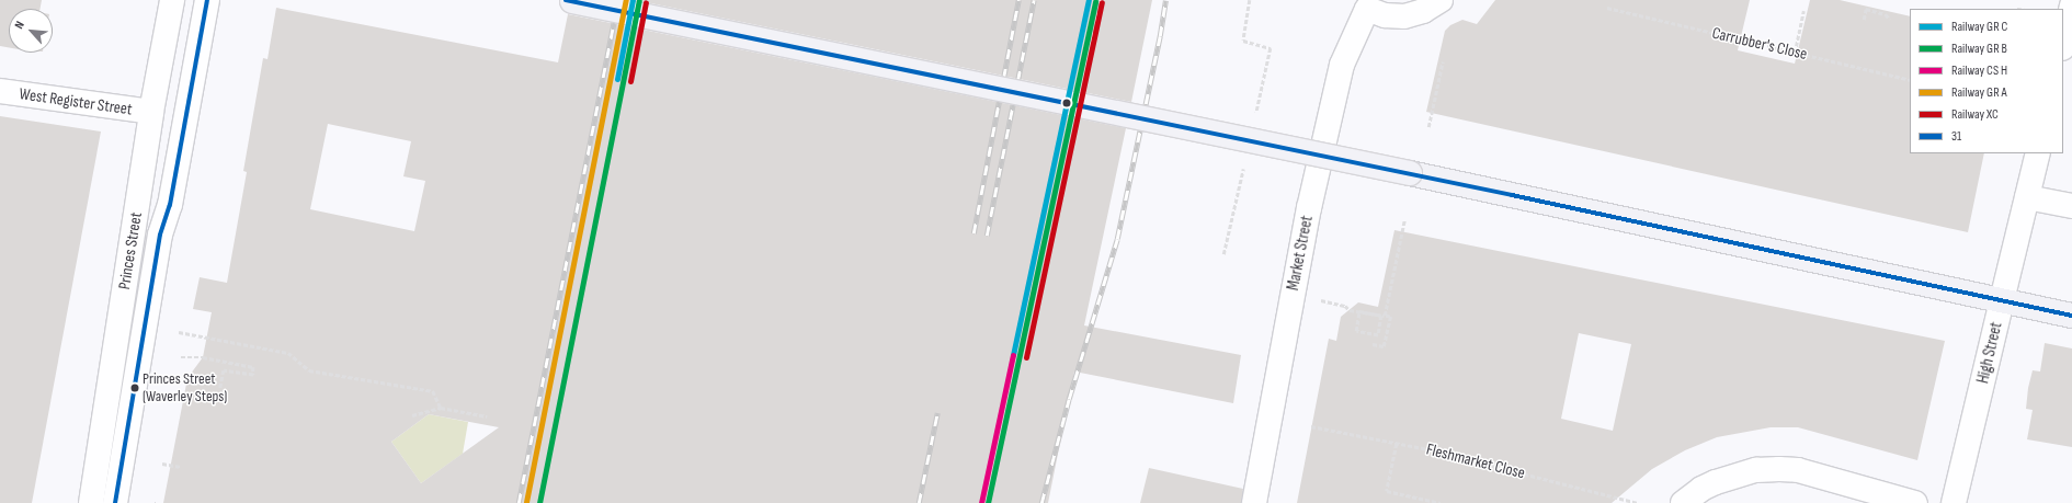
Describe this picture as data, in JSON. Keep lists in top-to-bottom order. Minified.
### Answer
{"streets":{"street":["West Register Street","Princes Street","Market Street","High Street"],"path":["Carrubber's Close","Fleshmarket Close"]},"crossings":[["West Register Street","Princes Street"]],"places":["Princes Street (Waverley Steps)"],"lines":["transit line 31","rail line XC"],"legend":["Railway GR C","Railway GR B","Railway CS H","Railway GR A","Railway XC","31"],"north":"top left"}
